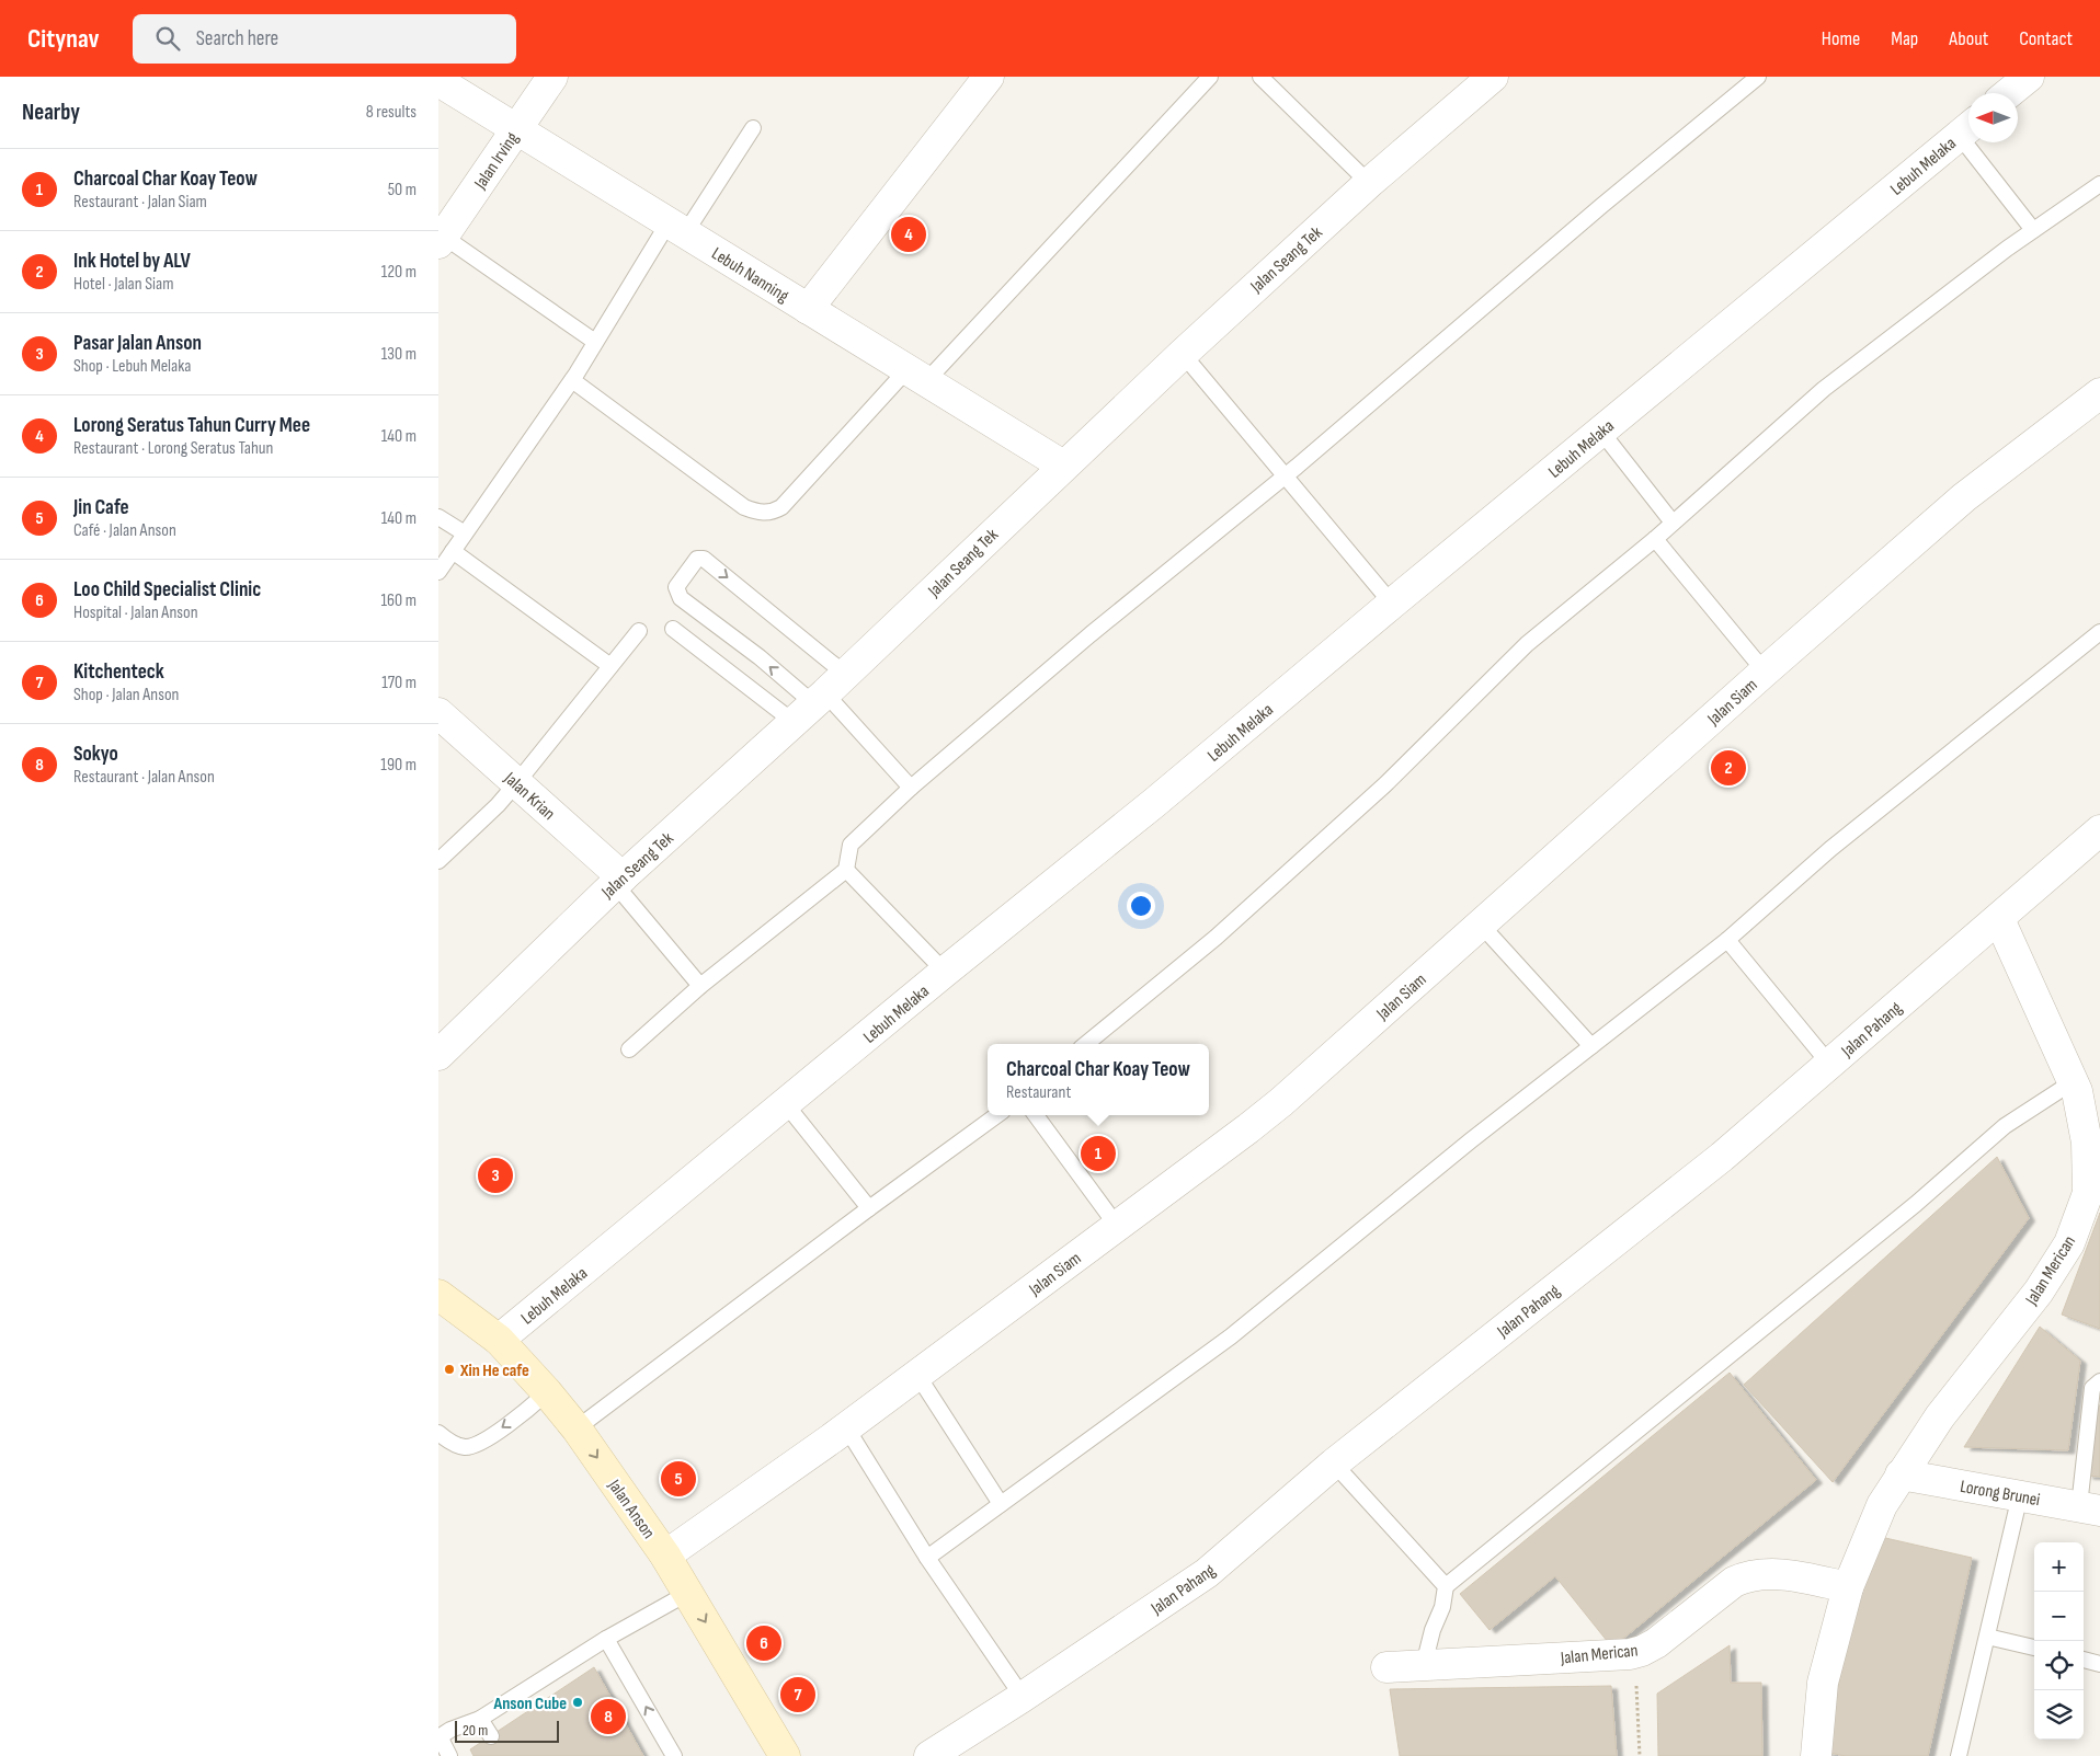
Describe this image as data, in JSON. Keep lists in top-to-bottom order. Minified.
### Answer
{"streets":{"main road":["Jalan Anson"],"street":["Jalan Irving","Lebuh Melaka","Jalan Seang Tek","Lebuh Nanning","Jalan Siam","Jalan Krian","Jalan Pahang","Jalan Merican","Lorong Brunei"]},"crossings":[["Jalan Irving","Lebuh Nanning"],["Lebuh Melaka","Jalan Anson"],["Jalan Seang Tek","Lebuh Nanning"],["Jalan Seang Tek","Jalan Krian"],["Jalan Siam","Jalan Anson"],["Jalan Pahang","Jalan Merican"],["Jalan Merican","Lorong Brunei"]],"one_way":["Jalan Anson"],"places":["Xin He cafe","Anson Cube"],"scale_bar":"20 m","north":"left","page":{"header":"Citynav","search":"Search here","nav":["Home","Map","About","Contact"],"heading":["Nearby","8 results"],"list":[{"mark":"1","name":"Charcoal Char Koay Teow","note":"Restaurant · Jalan Siam","value":"50 m"},{"mark":"2","name":"Ink Hotel by ALV","note":"Hotel · Jalan Siam","value":"120 m"},{"mark":"3","name":"Pasar Jalan Anson","note":"Shop · Lebuh Melaka","value":"130 m"},{"mark":"4","name":"Lorong Seratus Tahun Curry Mee","note":"Restaurant · Lorong Seratus Tahun","value":"140 m"},{"mark":"5","name":"Jin Cafe","note":"Café · Jalan Anson","value":"140 m"},{"mark":"6","name":"Loo Child Specialist Clinic","note":"Hospital · Jalan Anson","value":"160 m"},{"mark":"7","name":"Kitchenteck","note":"Shop · Jalan Anson","value":"170 m"},{"mark":"8","name":"Sokyo","note":"Restaurant · Jalan Anson","value":"190 m"}],"pins":["4","2","1","3","5","6","7","8"],"popup":["Charcoal Char Koay Teow","Restaurant"],"map_buttons":["+","−"],"scale":"20 m"}}
